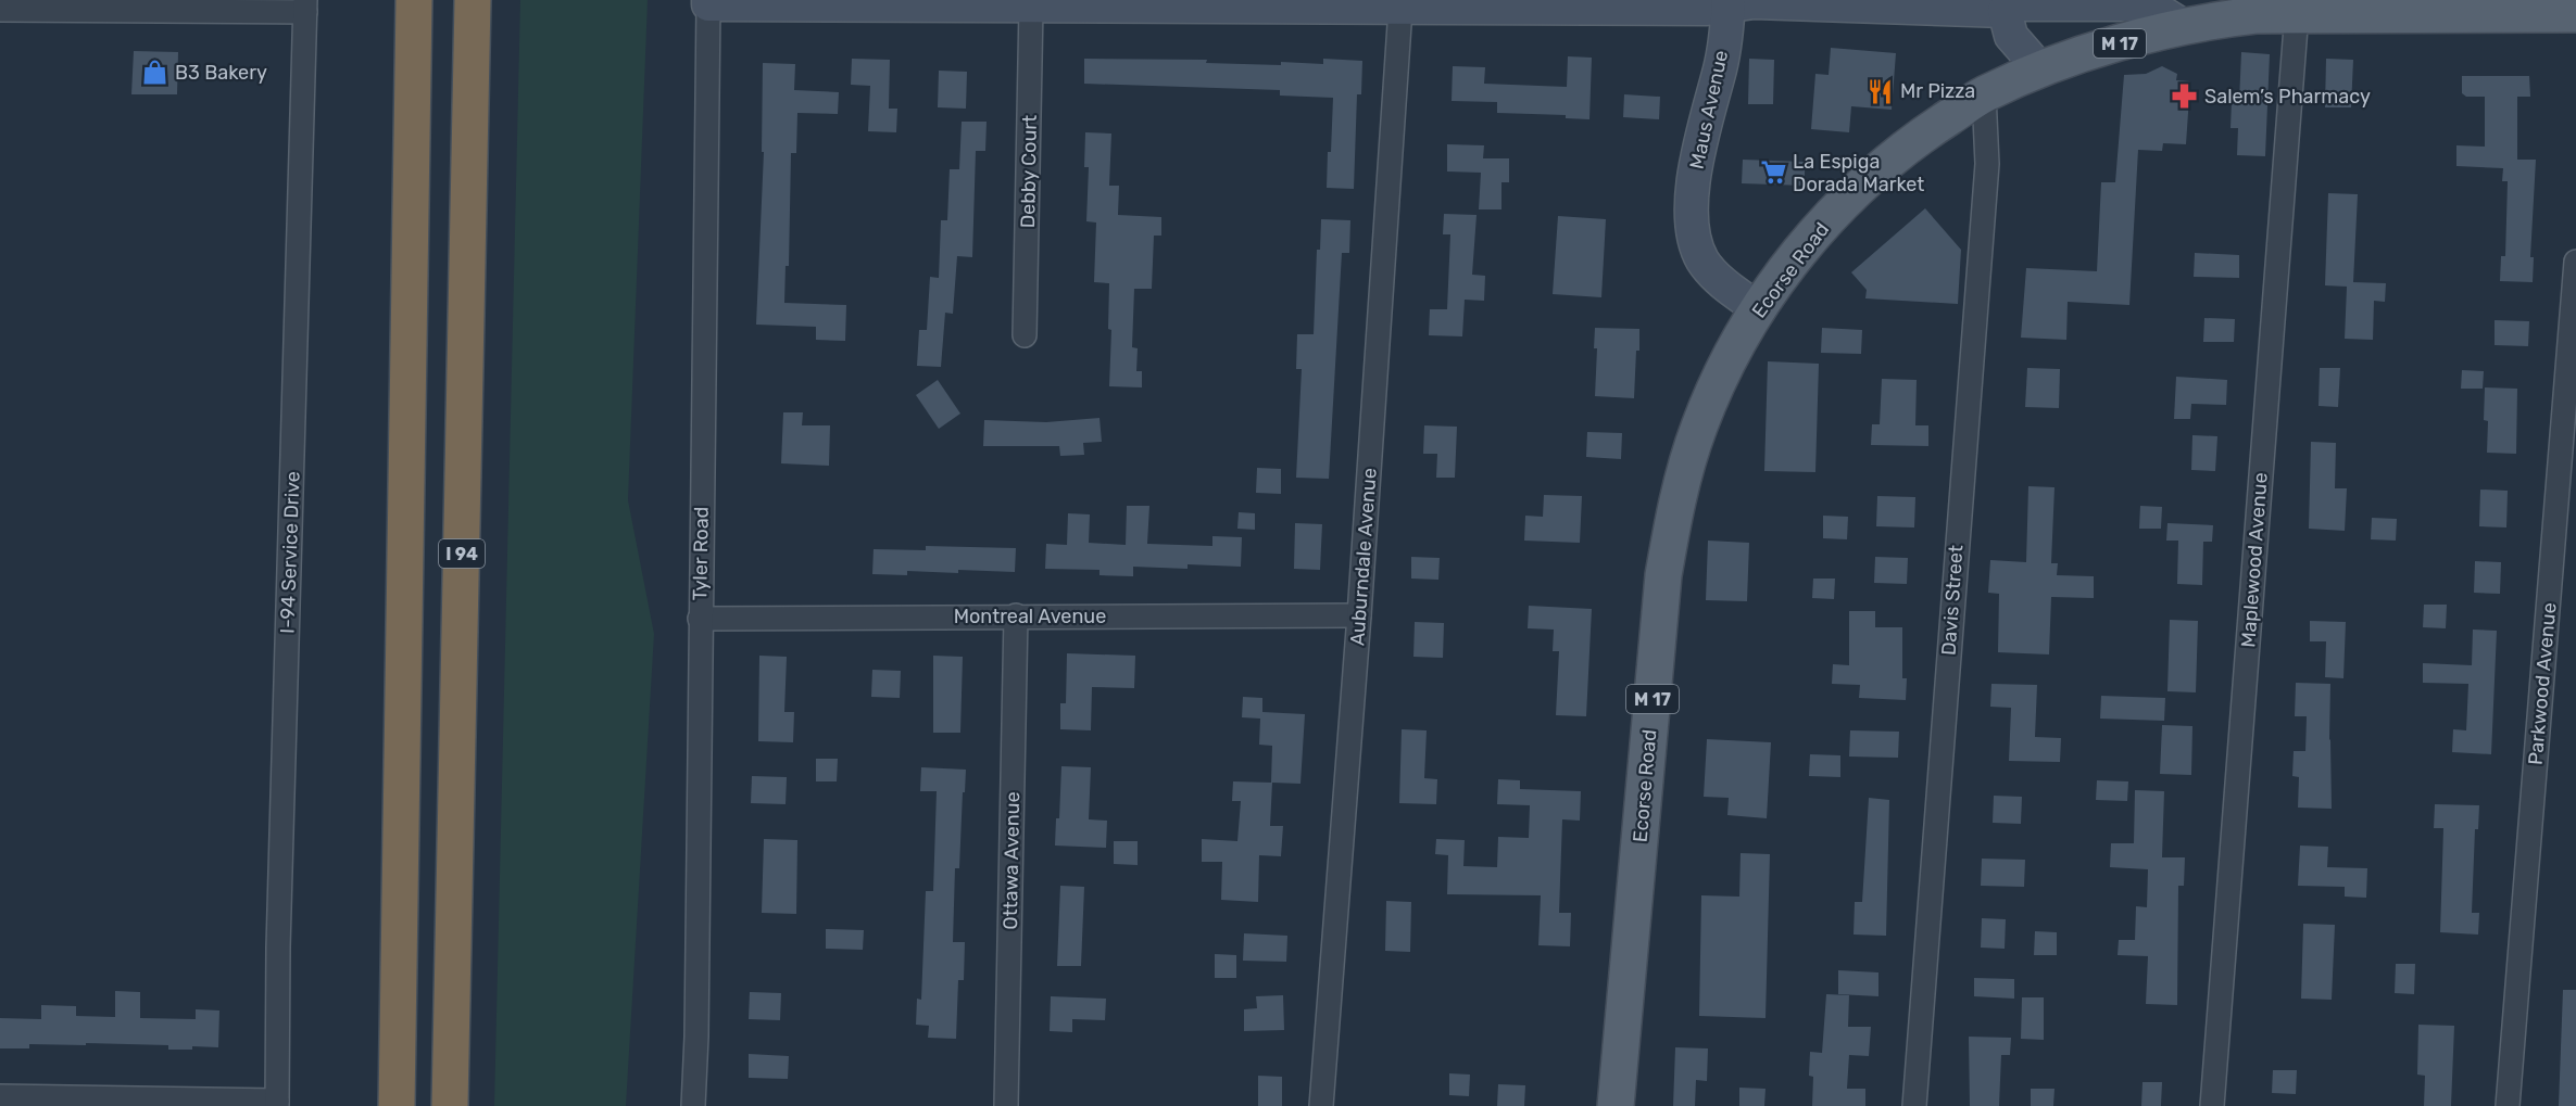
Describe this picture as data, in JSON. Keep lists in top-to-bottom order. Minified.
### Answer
{"streets":{"highway":["I 94"],"main road":["M 17","Ecorse Road"],"street":["Maus Avenue","Debby Court","I-94 Service Drive","Tyler Road","Auburndale Avenue","Maplewood Avenue","Davis Street","Montreal Avenue","Parkwood Avenue","Ottawa Avenue"]},"crossings":[["Maus Avenue","Ecorse Road"],["Ecorse Road","Maplewood Avenue"],["Ecorse Road","Davis Street"],["Tyler Road","Montreal Avenue"],["Auburndale Avenue","Montreal Avenue"],["Montreal Avenue","Ottawa Avenue"]],"places":{"shop":["B3 Bakery"],"restaurant":["Mr Pizza"],"pharmacy":["Salem’s Pharmacy"],"supermarket":["La Espiga Dorada Market"]}}
